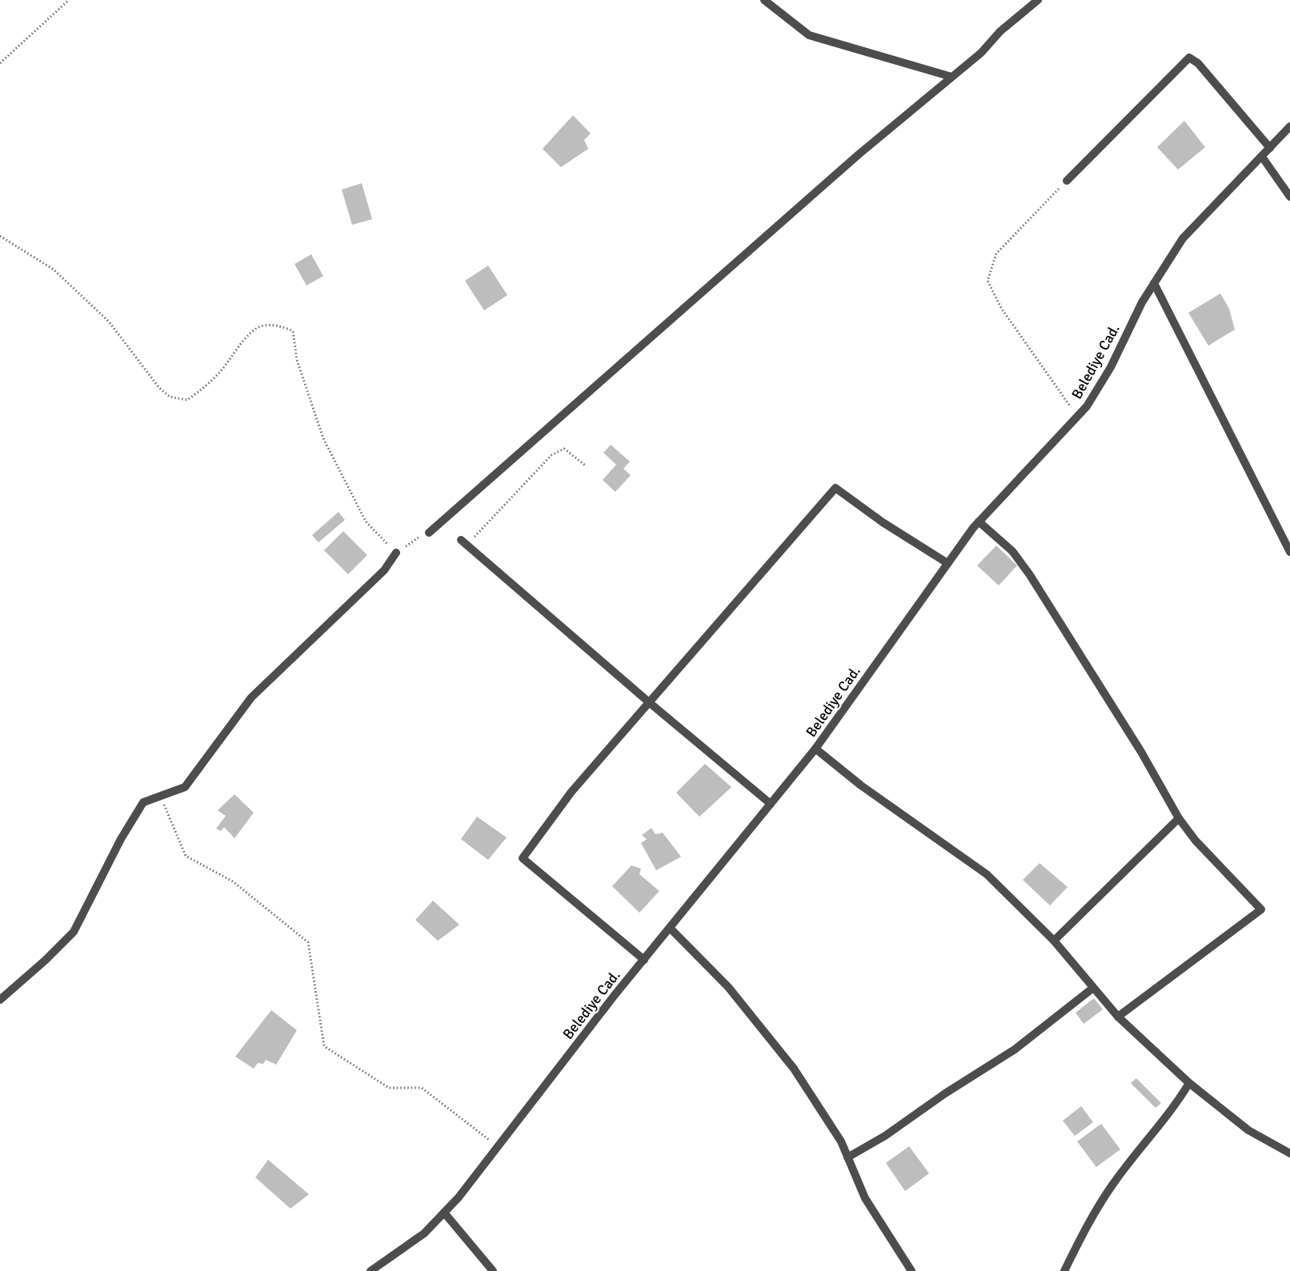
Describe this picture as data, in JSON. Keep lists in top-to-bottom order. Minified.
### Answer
{"streets":{"street":["Belediye Cad."]}}
